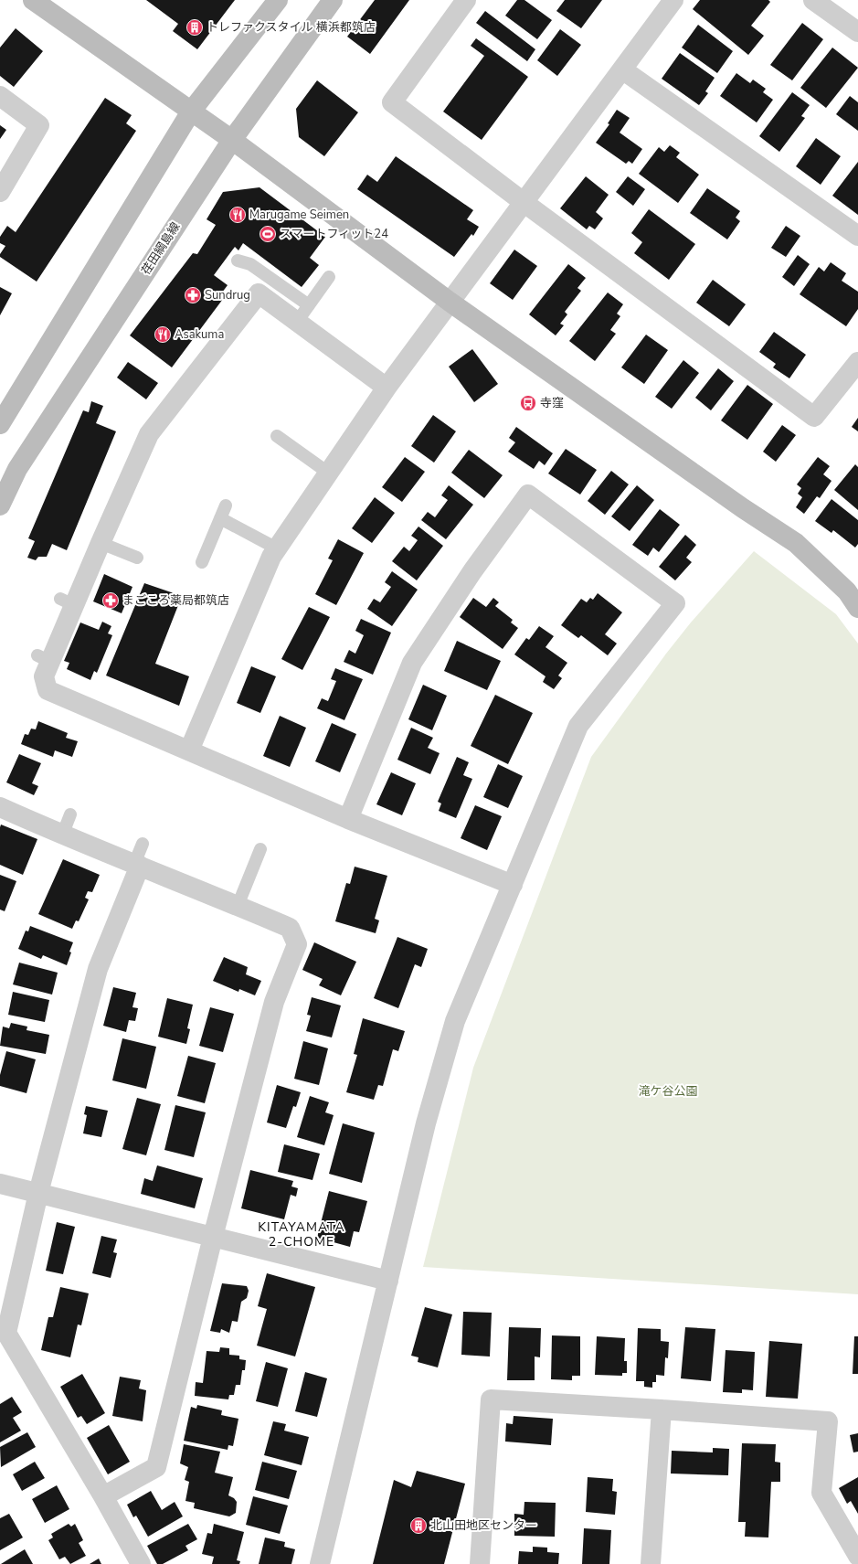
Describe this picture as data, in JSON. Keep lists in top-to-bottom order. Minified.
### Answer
{"streets":{"main road":["荏田綱島線"]},"districts":["KITAYAMATA 2-CHOME"],"parks":["滝ケ谷公園"],"places":{"building":["トレファクスタイル 横浜都筑店","北山田地区センター"],"restaurant":["Marugame Seimen","Asakuma"],"sports":["スマートフィット24"],"pharmacy":["Sundrug","まごころ薬局都筑店"],"bus stop":["寺窪"]}}
